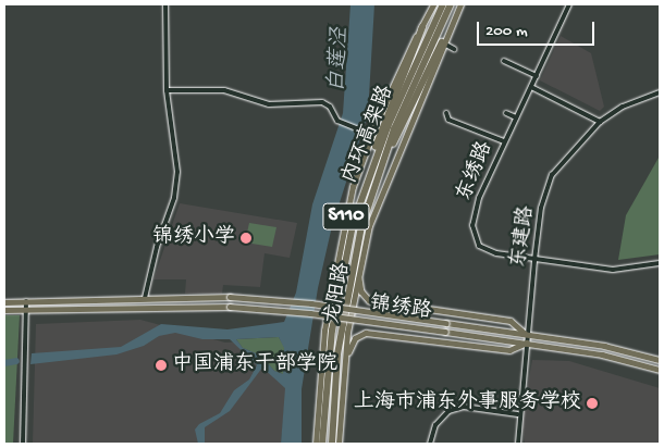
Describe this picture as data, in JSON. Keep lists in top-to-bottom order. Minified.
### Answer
{"streets":{"highway":["内环高架路"],"main road":["S110","龙阳路","锦绣路"],"street":["东绣路","东建路"]},"crossings":[["东绣路","东建路"],["东建路","锦绣路"]],"water":["白莲泾"],"places":["锦绣小学","中国浦东干部学院","上海市浦东外事服务学校"],"scale_bar":"200 m"}
